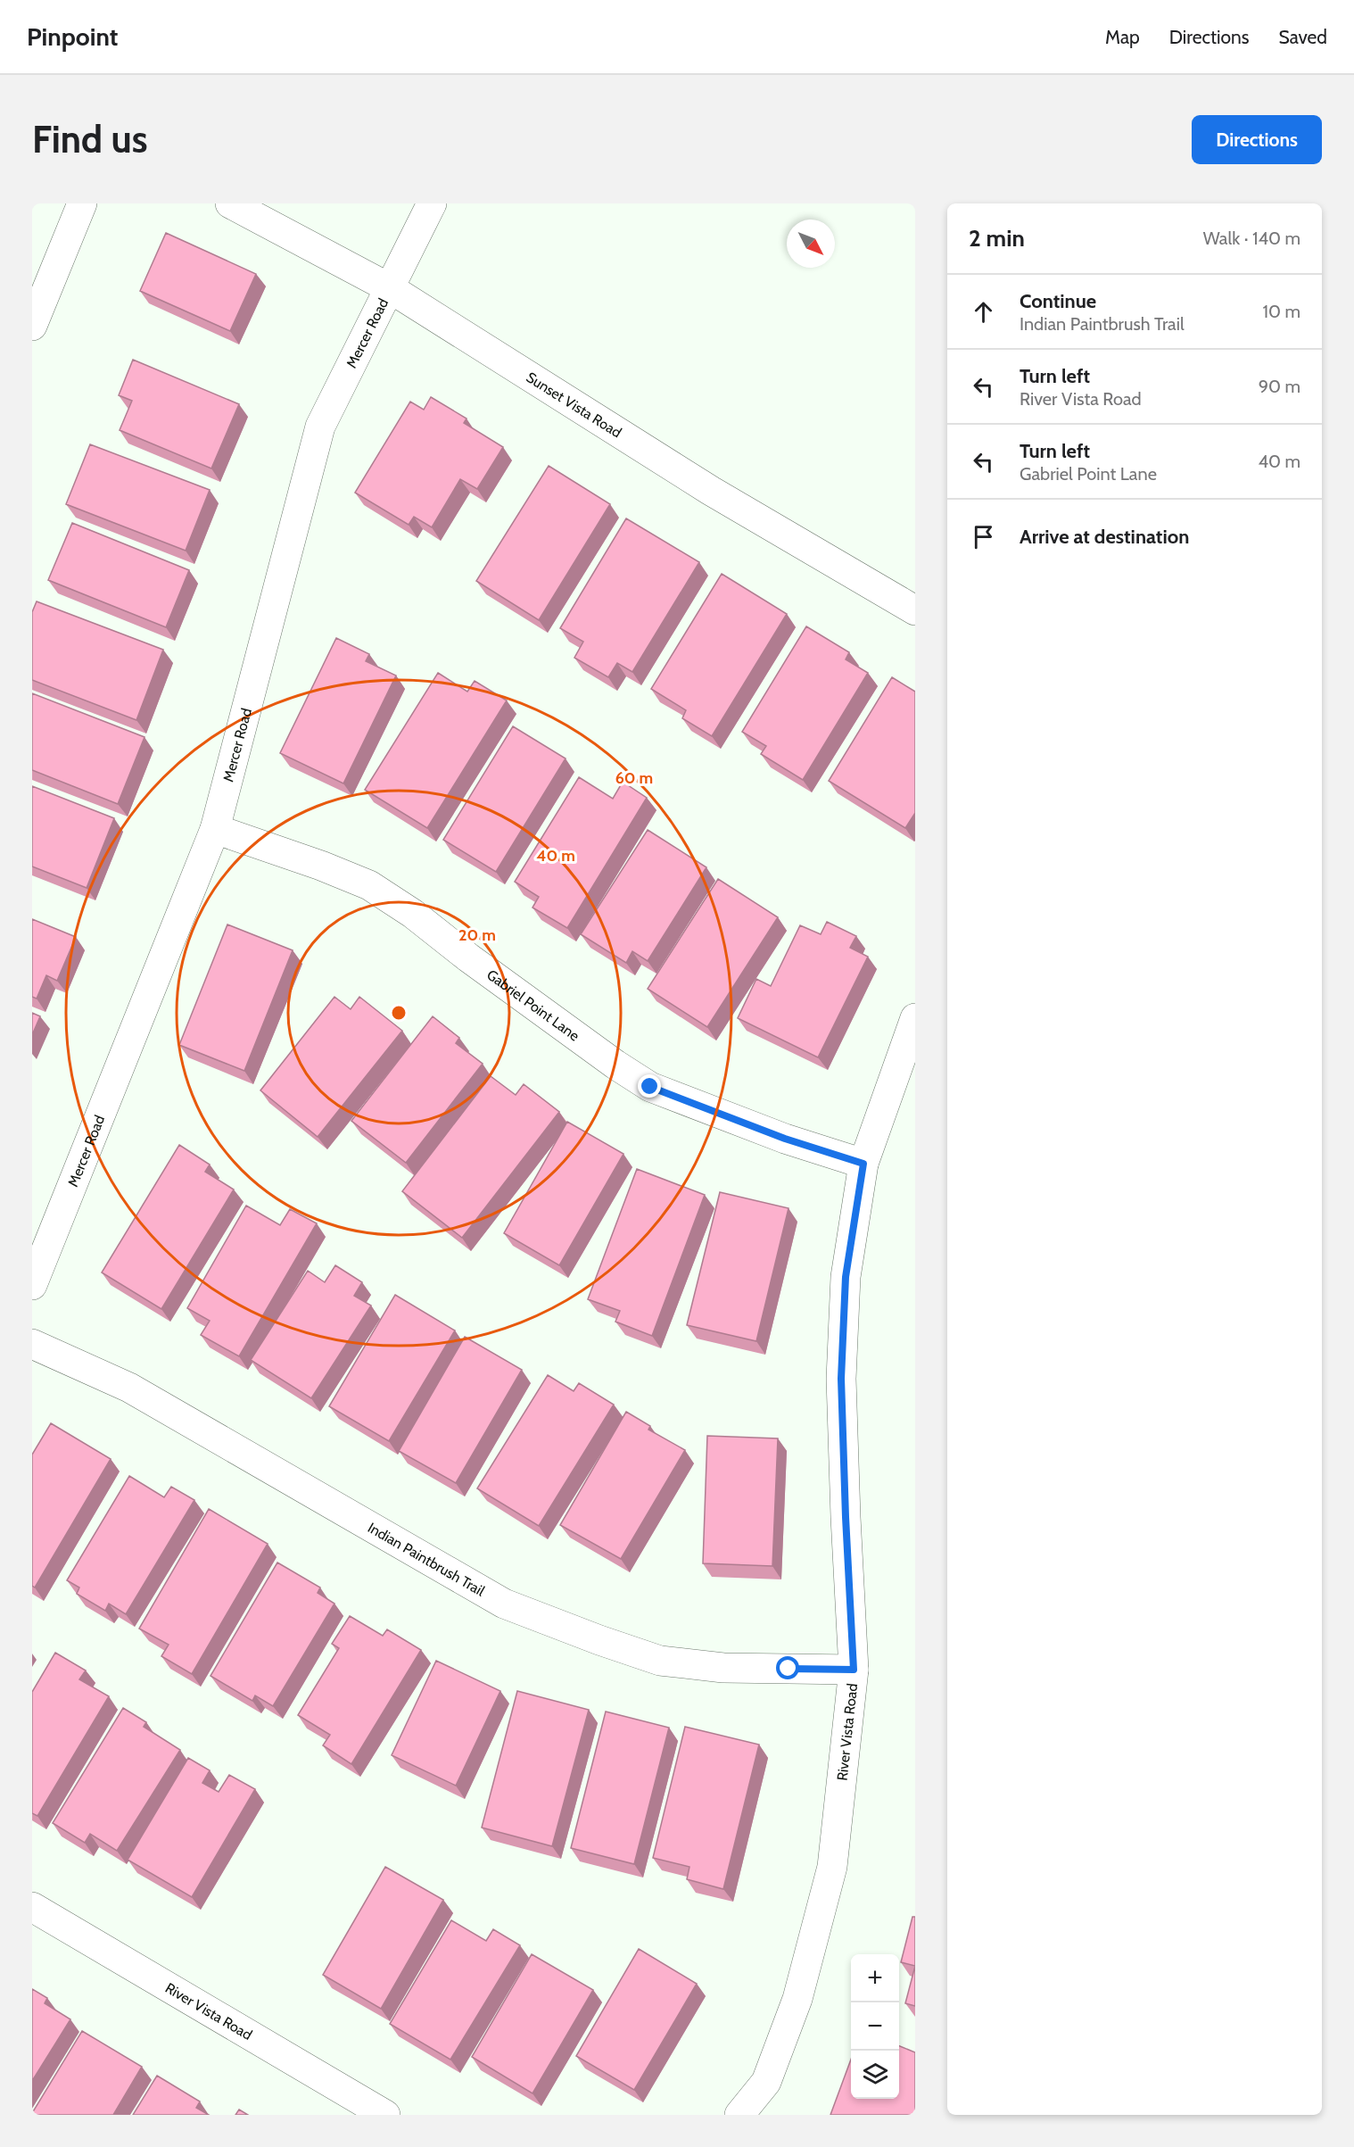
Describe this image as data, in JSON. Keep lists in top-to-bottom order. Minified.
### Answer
{"streets":{"street":["Mercer Road","Sunset Vista Road","Gabriel Point Lane","Indian Paintbrush Trail","River Vista Road"]},"crossings":[["Mercer Road","Sunset Vista Road"],["Mercer Road","Gabriel Point Lane"],["Gabriel Point Lane","River Vista Road"],["Indian Paintbrush Trail","River Vista Road"]],"north":"bottom right","page":{"header":"Pinpoint","nav":["Map","Directions","Saved"],"buttons":"Directions","title":"Find us","heading":["2 min","Walk · 140 m"],"list":[["Continue","Indian Paintbrush Trail","10 m"],["Turn left","River Vista Road","90 m"],["Turn left","Gabriel Point Lane","40 m"],"Arrive at destination"],"map_buttons":["+","−"]},"rings":["60 m","40 m","20 m"]}
